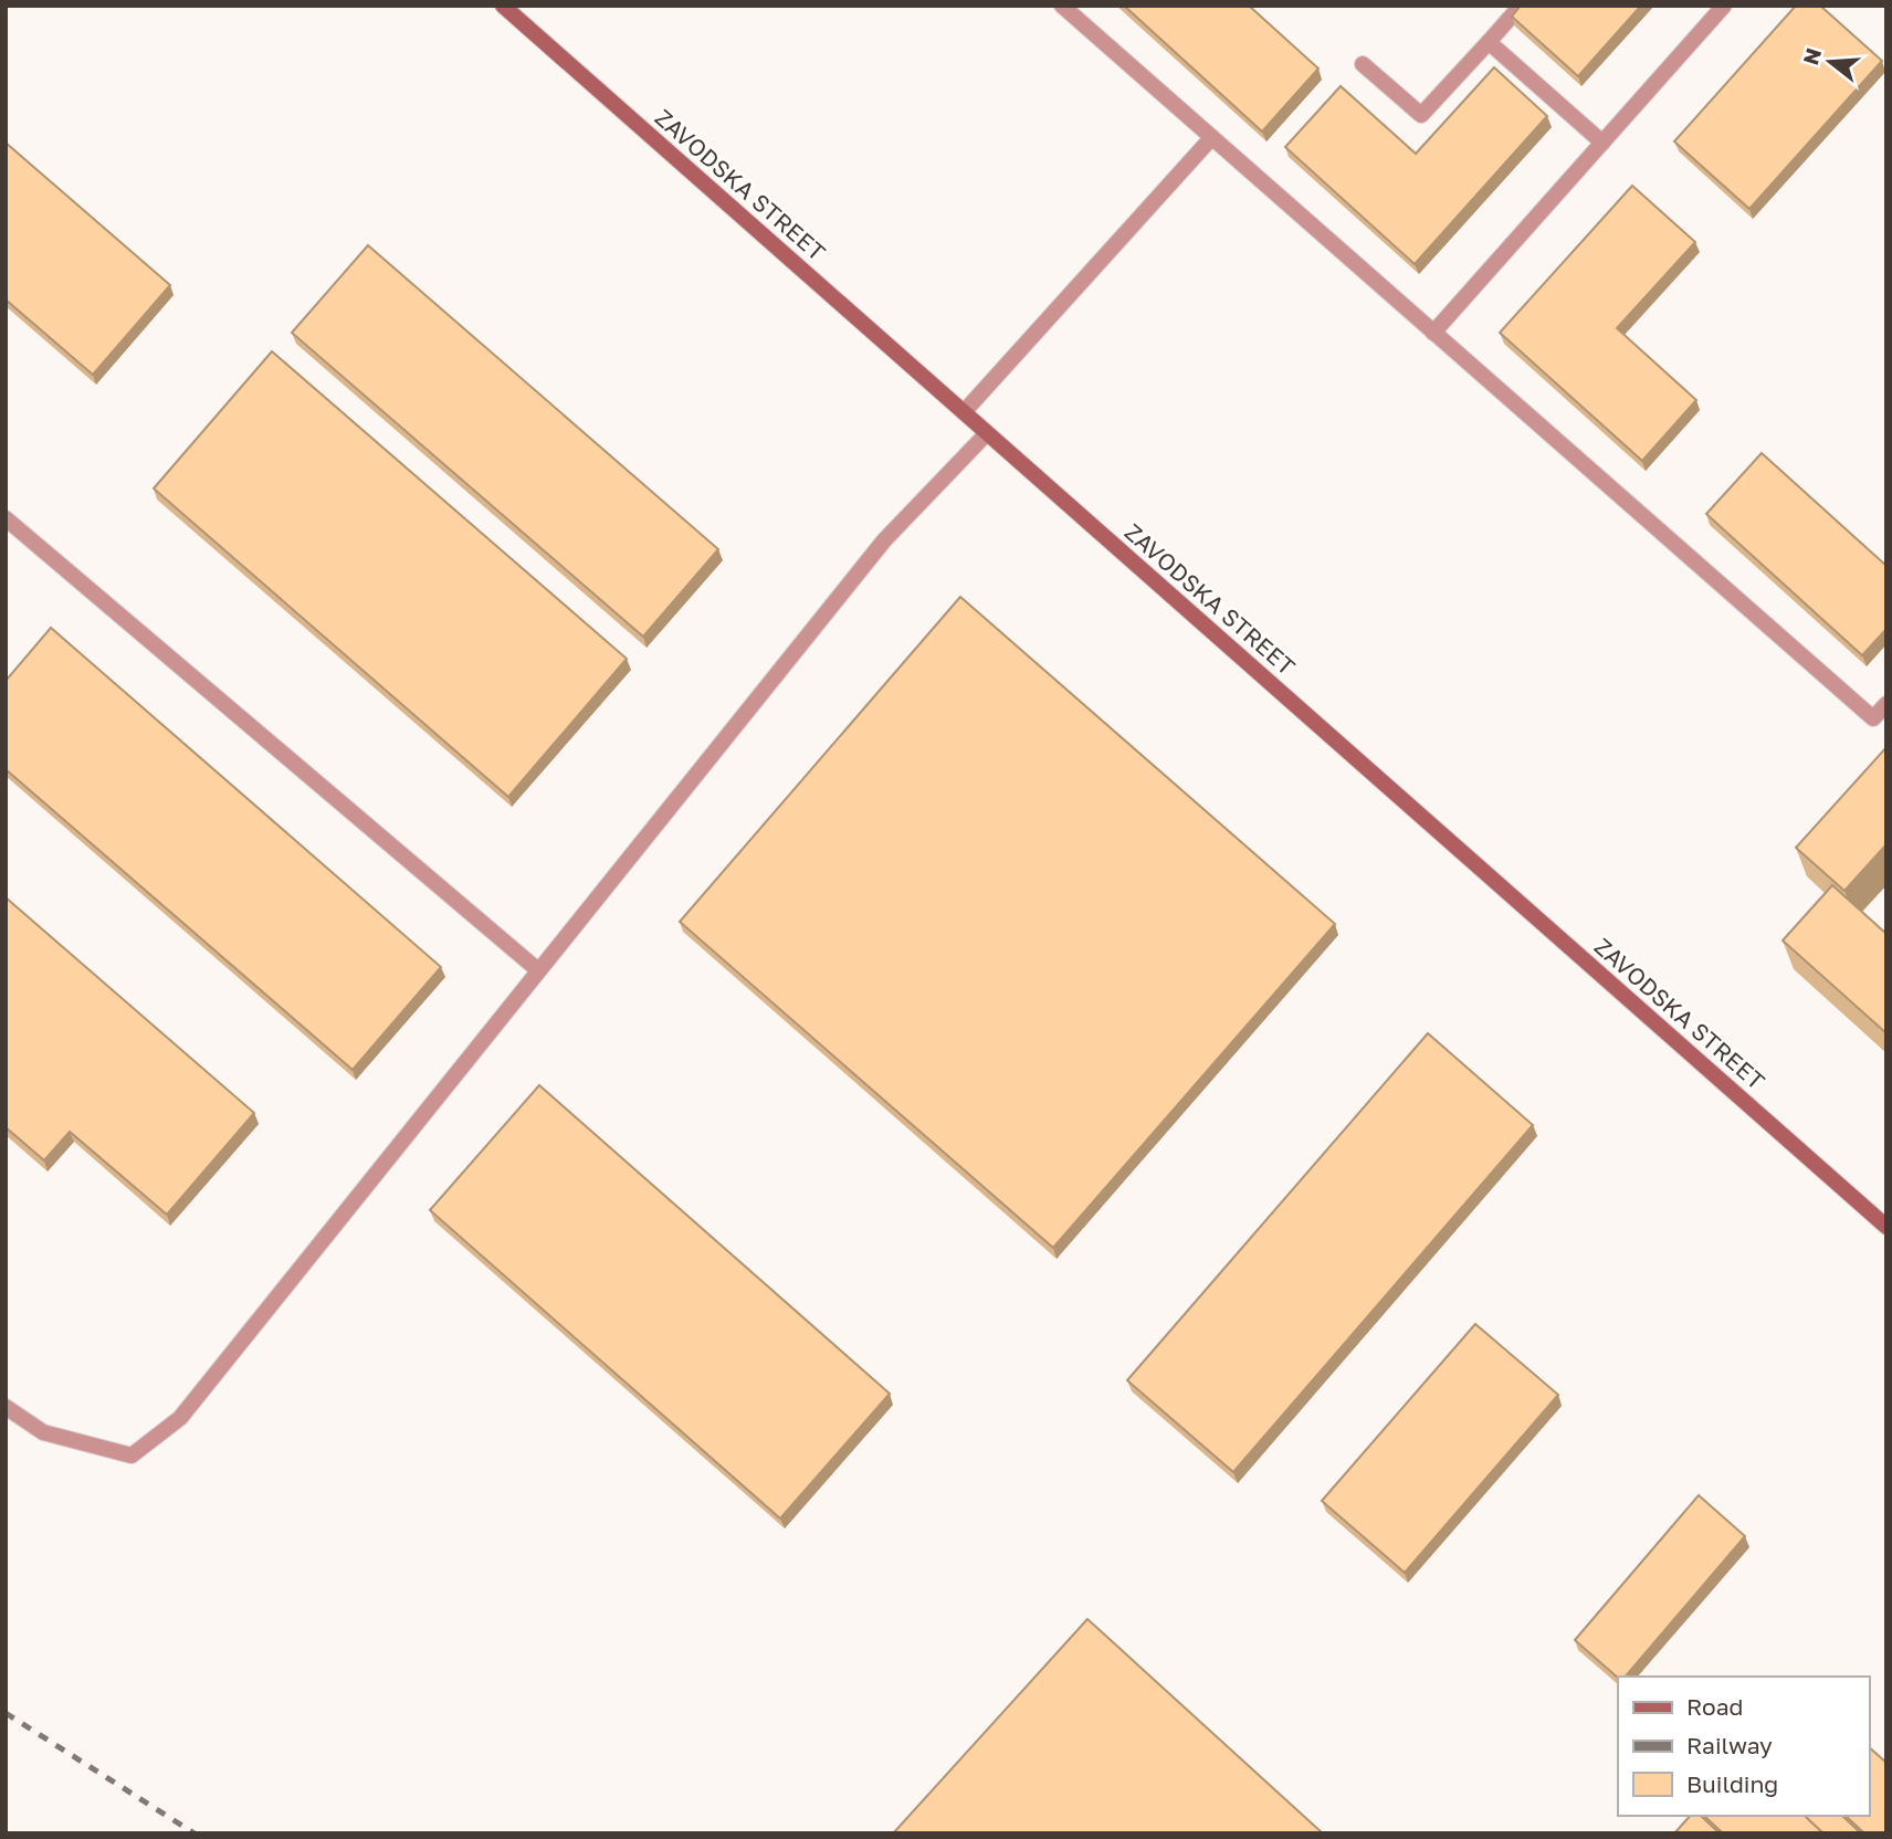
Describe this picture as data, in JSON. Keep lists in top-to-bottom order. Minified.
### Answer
{"streets":{"main road":["ZAVODSKA STREET"]},"legend":["Road","Railway","Building"],"north":"left"}
